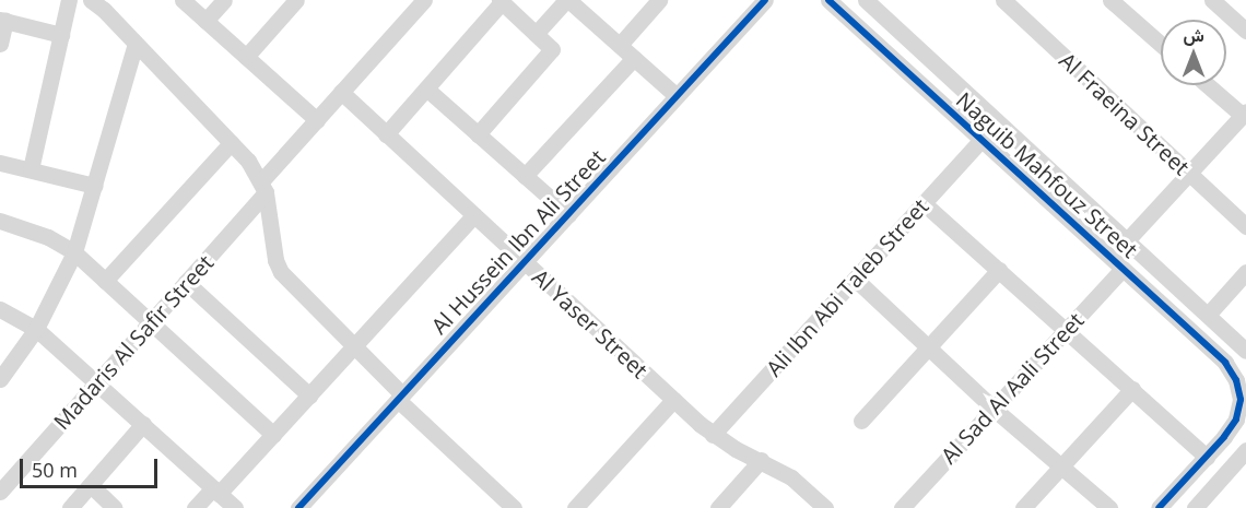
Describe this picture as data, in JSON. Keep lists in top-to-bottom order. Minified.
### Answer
{"streets":{"street":["Al Fraeina Street","Naguib Mahfouz Street","Al Hussein Ibn Ali Street","Ali Ibn Abi Taleb Street","Al Yaser Street","Madaris Al Safir Street","Al Sad Al Aali Street"]},"crossings":[["Naguib Mahfouz Street","Ali Ibn Abi Taleb Street"],["Naguib Mahfouz Street","Al Sad Al Aali Street"],["Al Hussein Ibn Ali Street","Al Yaser Street"],["Ali Ibn Abi Taleb Street","Al Yaser Street"],["Al Yaser Street","Madaris Al Safir Street"]],"scale_bar":"50 m","north":"top"}
